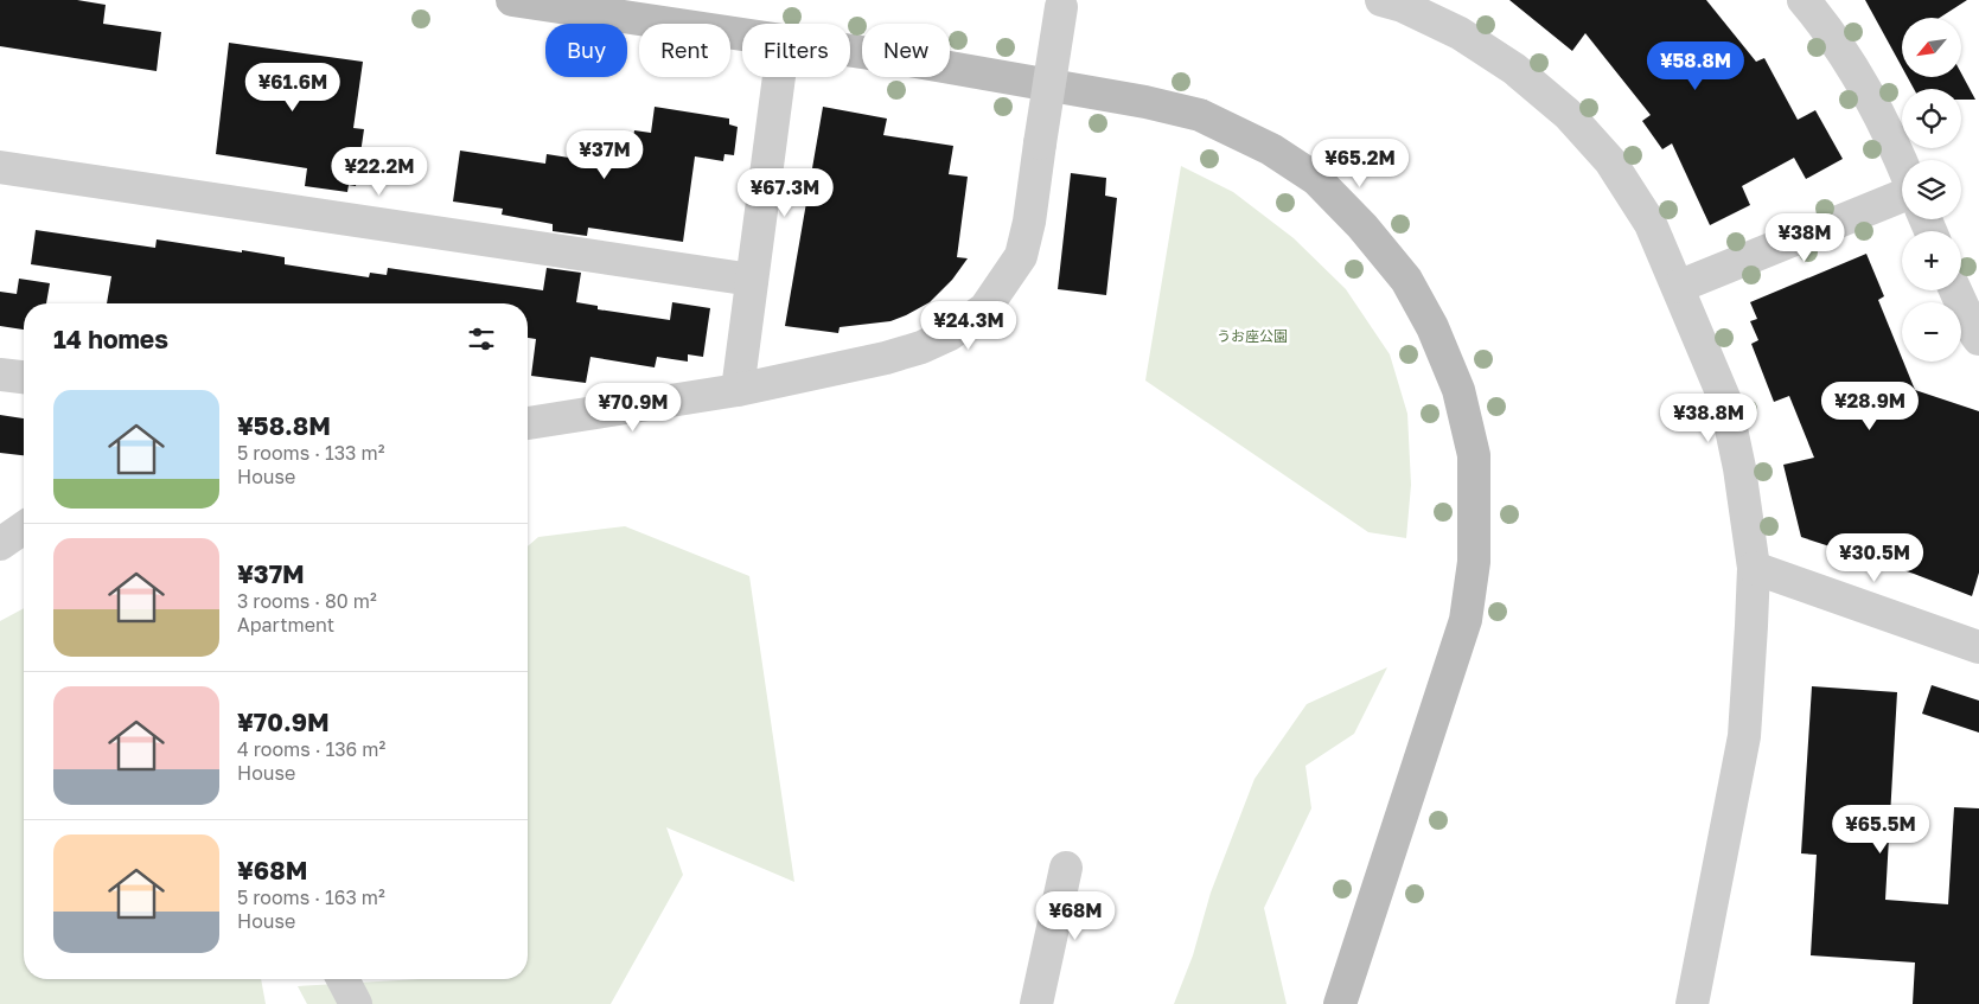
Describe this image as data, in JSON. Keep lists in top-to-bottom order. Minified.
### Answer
{"parks":["うお座公園"],"north":"bottom left","page":{"map_buttons":["+","−"],"chip":["Buy","Rent","Filters","New"],"price":["¥58.8M","¥61.6M","¥37M","¥65.2M","¥22.2M","¥67.3M","¥38M","¥24.3M","¥28.9M","¥70.9M","¥38.8M","¥30.5M","¥65.5M","¥68M"],"heading":"14 homes","list":[{"name":"¥58.8M","note":"5 rooms · 133 m² · House"},{"name":"¥37M","note":"3 rooms · 80 m² · Apartment"},{"name":"¥70.9M","note":"4 rooms · 136 m² · House"},{"name":"¥68M","note":"5 rooms · 163 m² · House"}]}}
